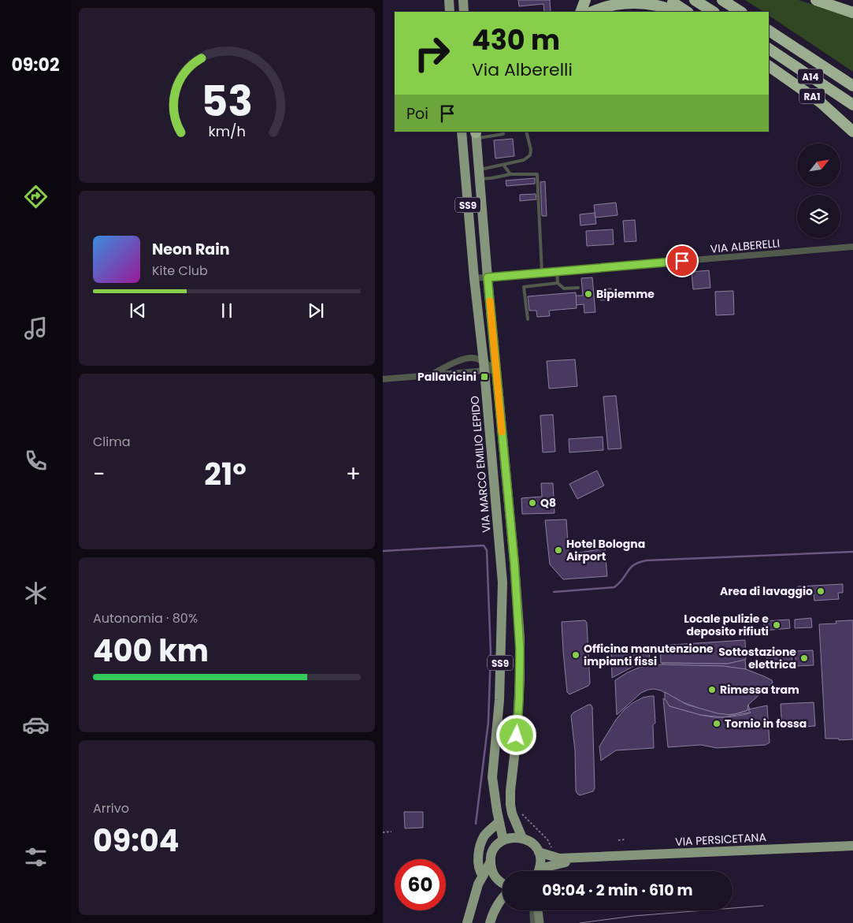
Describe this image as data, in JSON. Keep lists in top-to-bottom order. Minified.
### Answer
{"streets":{"highway":["A14","RA1"],"main road":["SS9","VIA MARCO EMILIO LEPIDO","VIA PERSICETANA"],"street":["VIA ALBERELLI"]},"crossings":[["SS9","VIA ALBERELLI"],["VIA ALBERELLI","VIA MARCO EMILIO LEPIDO"]],"places":{"other":["Bipiemme","Q8","Hotel Bologna Airport","Area di lavaggio","Locale pulizie e deposito rifiuti","Officina manutenzione impianti fissi","Sottostazione elettrica","Rimessa tram","Tornio in fossa"],"transit":["Pallavicini"]},"north":"top right","page":{"tabs":"09:02","turn":["430 m","Via Alberelli"],"then":"Poi","song":["Neon Rain","Kite Club"],"tile":["Clima",["Autonomia · 80%","400 km"],["Arrivo","09:04"]],"heat":["−","21°","+"],"limit":"60","trip":"09:04 · 2 min · 610 m","gauge":["53","km/h"]}}
